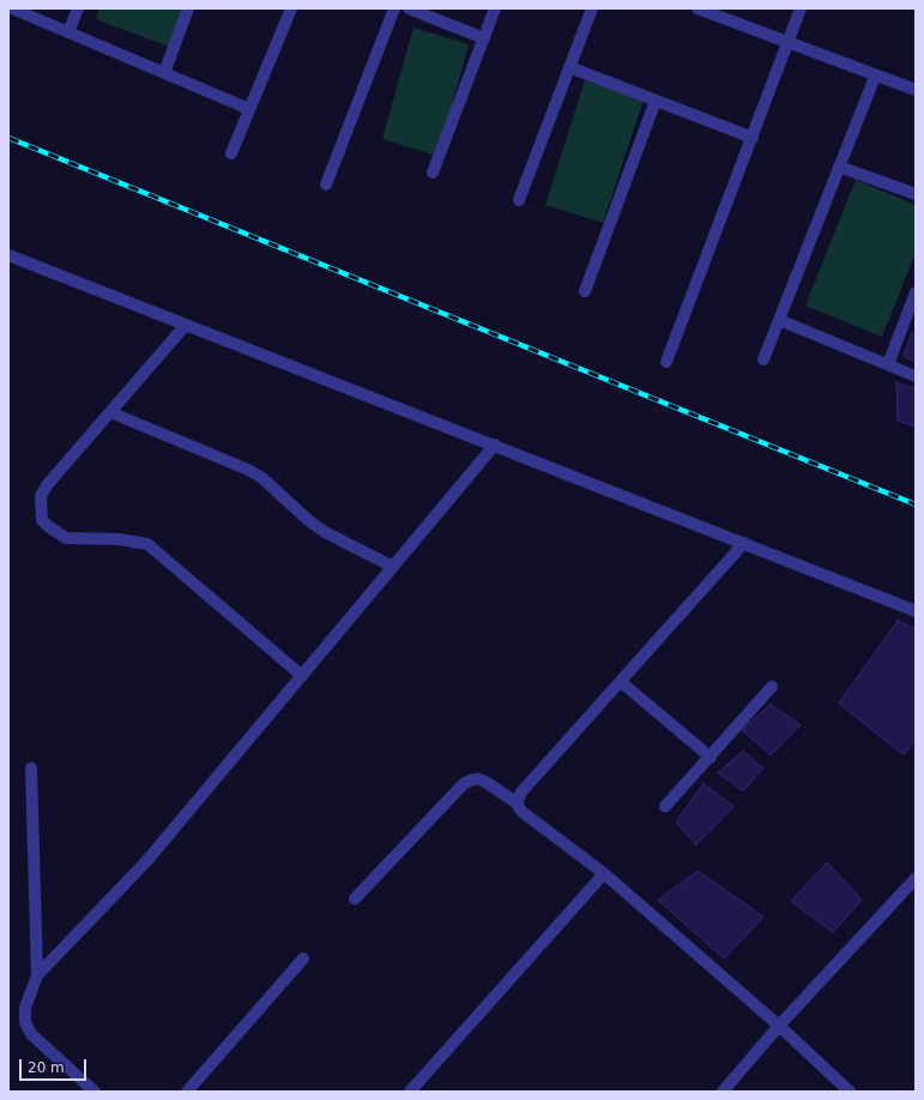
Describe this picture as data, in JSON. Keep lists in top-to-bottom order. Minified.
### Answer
{"scale_bar":"20 m"}
